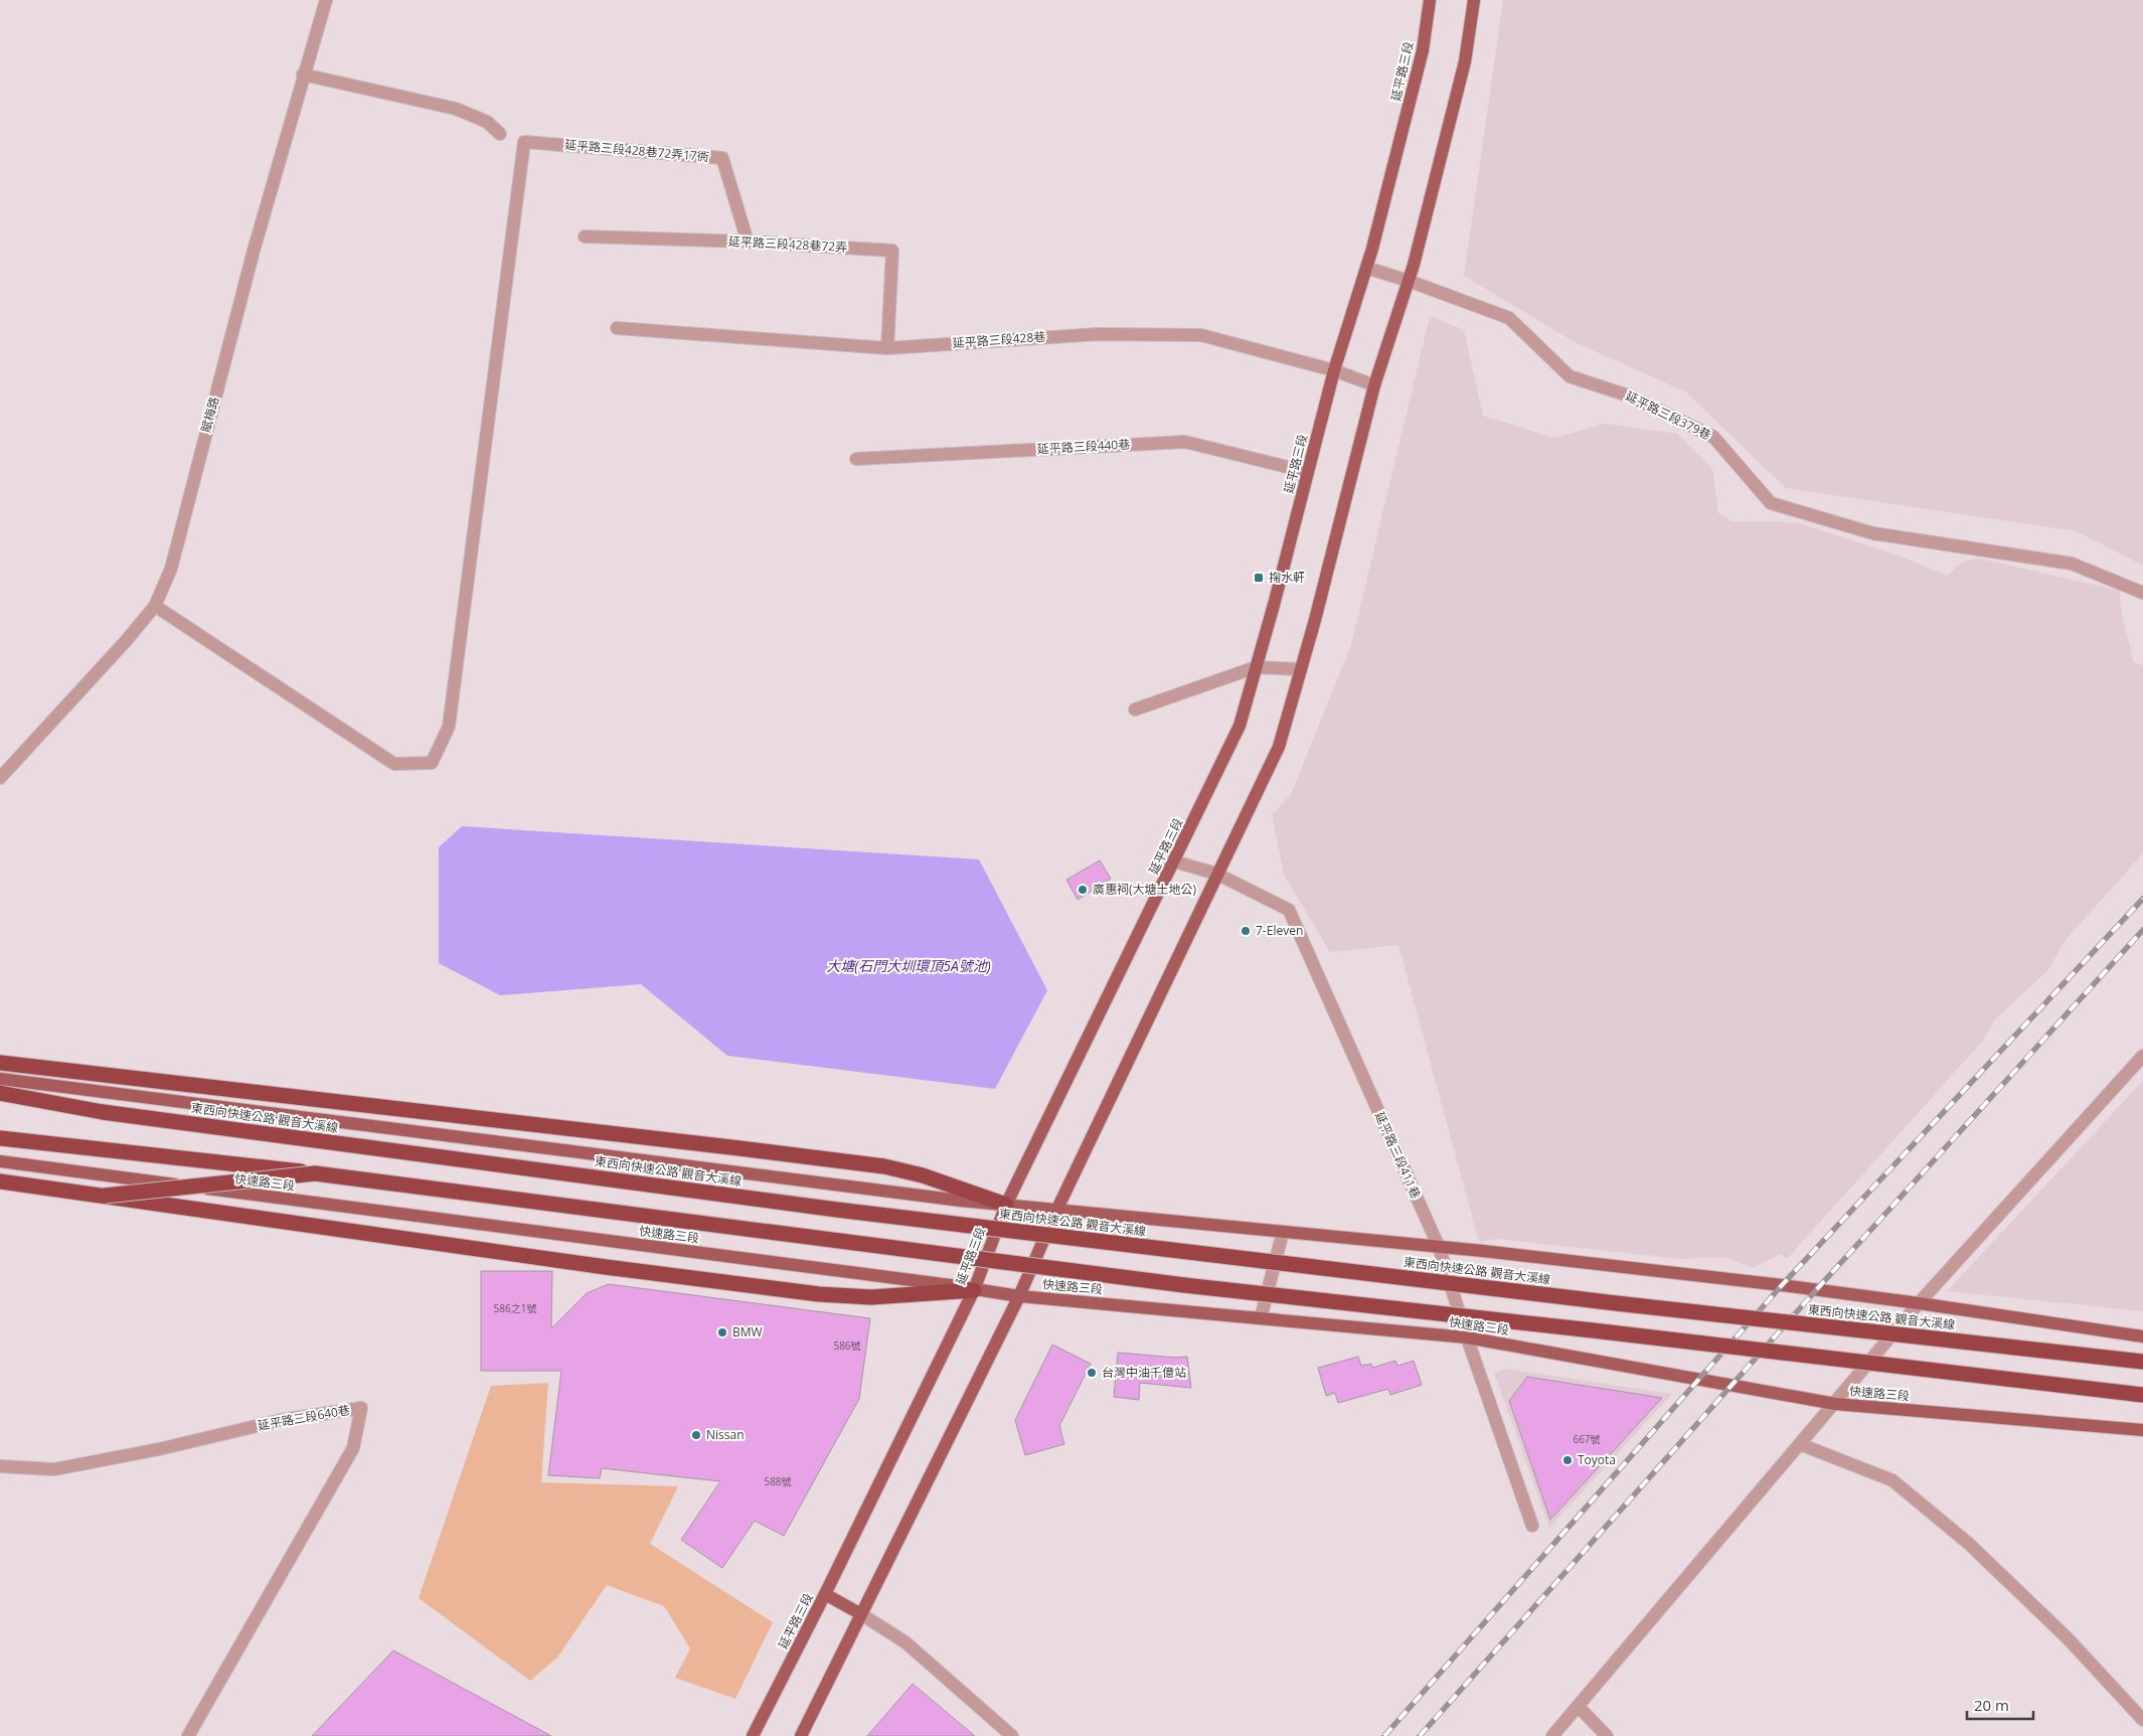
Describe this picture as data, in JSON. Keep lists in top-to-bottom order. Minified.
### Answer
{"streets":{"highway":["東西向快速公路 觀音大溪線"],"main road":["延平路三段","快速路三段"],"street":["延平路三段428巷72弄17衖","延平路三段428巷72弄","延平路三段428巷","賦梅路","延平路三段379巷","延平路三段440巷","延平路三段411巷","延平路三段640巷"]},"crossings":[["延平路三段","延平路三段428巷"],["延平路三段","延平路三段379巷"],["延平路三段","延平路三段440巷"],["延平路三段","延平路三段411巷"],["延平路三段","快速路三段"],["延平路三段428巷72弄17衖","延平路三段428巷72弄"],["延平路三段428巷72弄17衖","賦梅路"],["延平路三段428巷72弄","延平路三段428巷"],["延平路三段411巷","快速路三段"]],"water":["大塘(石門大圳環頂5A號池)"],"places":{"transit":["掬水軒"],"other":["廣惠祠(大塘土地公)","7-Eleven","BMW","台灣中油千億站","Nissan","Toyota"]},"house_numbers":["586之1號","586號","667號","588號"],"scale_bar":"20 m"}
